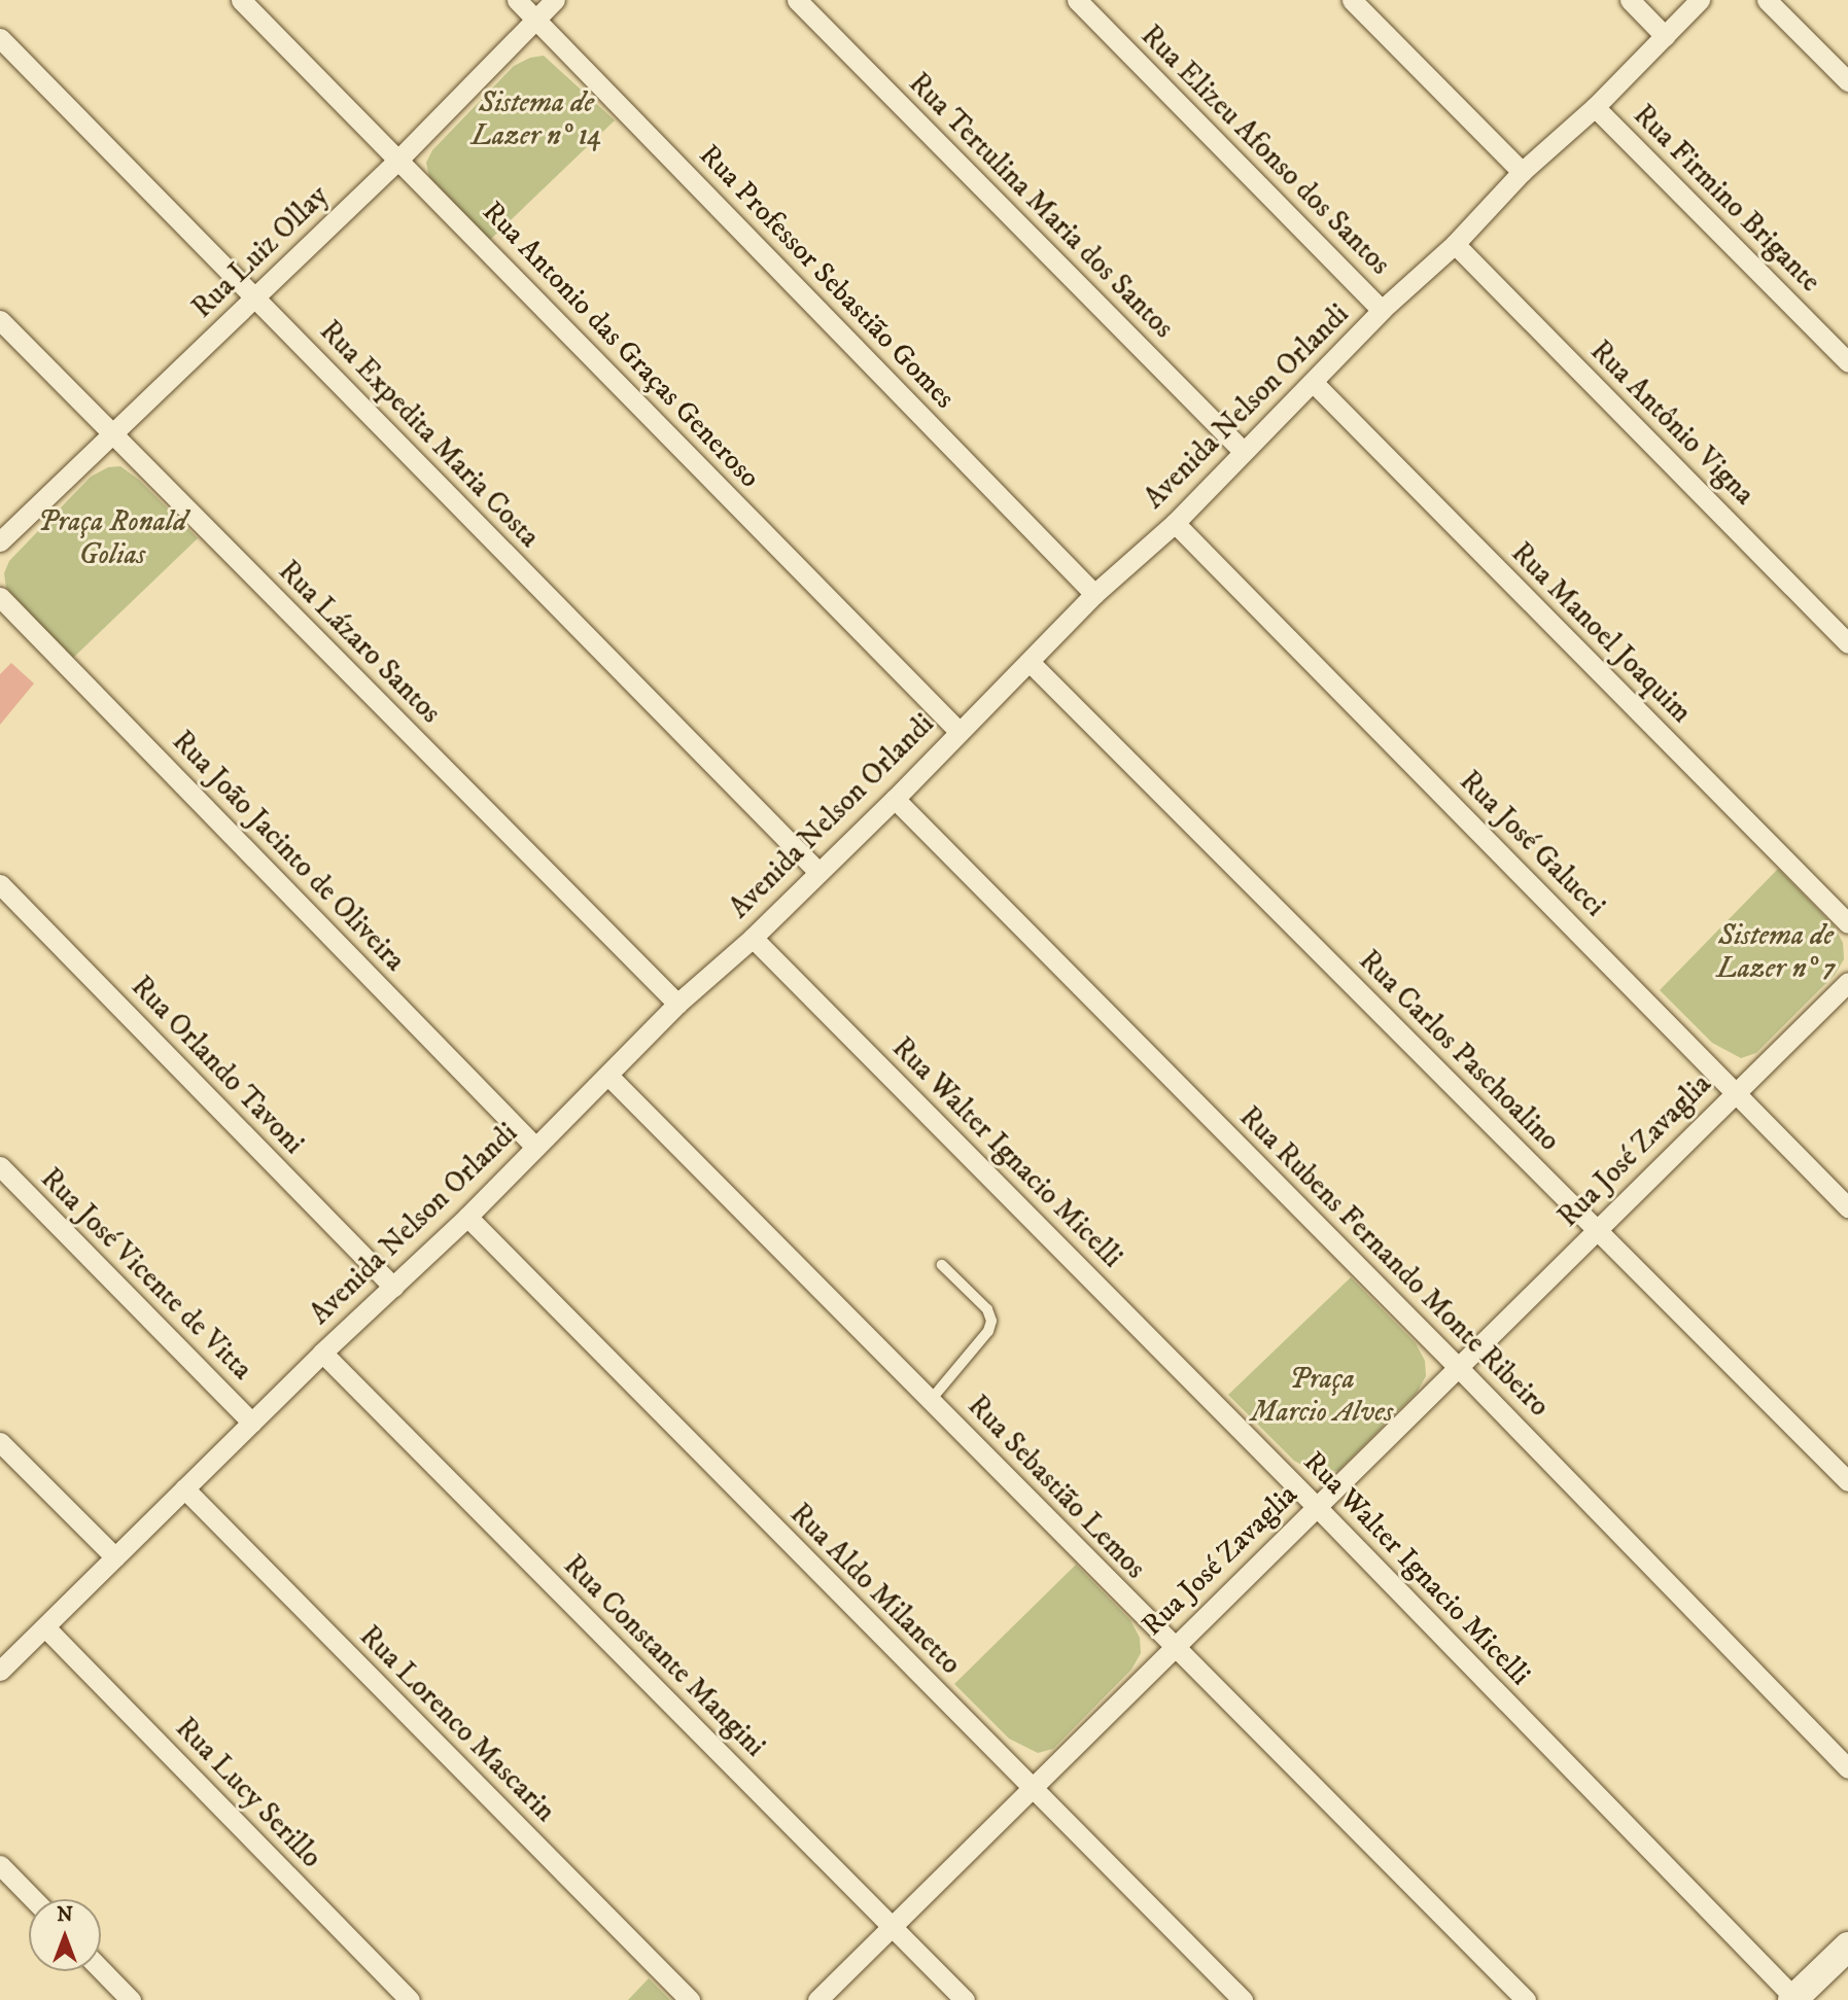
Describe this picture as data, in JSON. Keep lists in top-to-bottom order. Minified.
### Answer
{"streets":{"street":["Rua Elizeu Afonso dos Santos","Rua Firmino Brigante","Rua Tertulina Maria dos Santos","Rua Luiz Ollay","Rua Professor Sebastião Gomes","Rua Antonio das Graças Generoso","Avenida Nelson Orlandi","Rua Antônio Vigna","Rua Expedita Maria Costa","Rua Manoel Joaquim","Rua Lázaro Santos","Rua José Galucci","Rua João Jacinto de Oliveira","Rua Carlos Paschoalino","Rua Orlando Tavoni","Rua José Zavaglia","Rua Walter Ignacio Micelli","Rua Rubens Fernando Monte Ribeiro","Rua José Vicente de Vitta","Rua Sebastião Lemos","Rua Aldo Milanetto","Rua Constante Mangini","Rua Lorenco Mascarin","Rua Lucy Serillo"]},"crossings":[["Rua Elizeu Afonso dos Santos","Avenida Nelson Orlandi"],["Rua Firmino Brigante","Avenida Nelson Orlandi"],["Rua Tertulina Maria dos Santos","Avenida Nelson Orlandi"],["Rua Luiz Ollay","Rua Professor Sebastião Gomes"],["Rua Luiz Ollay","Rua Antonio das Graças Generoso"],["Rua Luiz Ollay","Rua Expedita Maria Costa"],["Rua Luiz Ollay","Rua Lázaro Santos"],["Rua Professor Sebastião Gomes","Avenida Nelson Orlandi"],["Rua Antonio das Graças Generoso","Avenida Nelson Orlandi"],["Avenida Nelson Orlandi","Rua Antônio Vigna"],["Avenida Nelson Orlandi","Rua Expedita Maria Costa"],["Avenida Nelson Orlandi","Rua Manoel Joaquim"],["Avenida Nelson Orlandi","Rua Lázaro Santos"],["Avenida Nelson Orlandi","Rua José Galucci"],["Avenida Nelson Orlandi","Rua João Jacinto de Oliveira"],["Avenida Nelson Orlandi","Rua Carlos Paschoalino"],["Avenida Nelson Orlandi","Rua Orlando Tavoni"],["Avenida Nelson Orlandi","Rua Walter Ignacio Micelli"],["Avenida Nelson Orlandi","Rua Rubens Fernando Monte Ribeiro"],["Avenida Nelson Orlandi","Rua José Vicente de Vitta"],["Avenida Nelson Orlandi","Rua Sebastião Lemos"],["Avenida Nelson Orlandi","Rua Aldo Milanetto"],["Avenida Nelson Orlandi","Rua Constante Mangini"],["Avenida Nelson Orlandi","Rua Lorenco Mascarin"],["Avenida Nelson Orlandi","Rua Lucy Serillo"],["Rua José Galucci","Rua José Zavaglia"],["Rua Carlos Paschoalino","Rua José Zavaglia"],["Rua José Zavaglia","Rua Walter Ignacio Micelli"],["Rua José Zavaglia","Rua Rubens Fernando Monte Ribeiro"],["Rua José Zavaglia","Rua Sebastião Lemos"],["Rua José Zavaglia","Rua Aldo Milanetto"],["Rua José Zavaglia","Rua Constante Mangini"]],"parks":["Sistema de Lazer nº 14","Praça Ronald Golias","Sistema de Lazer nº 7","Praça Marcio Alves"],"north":"top"}
